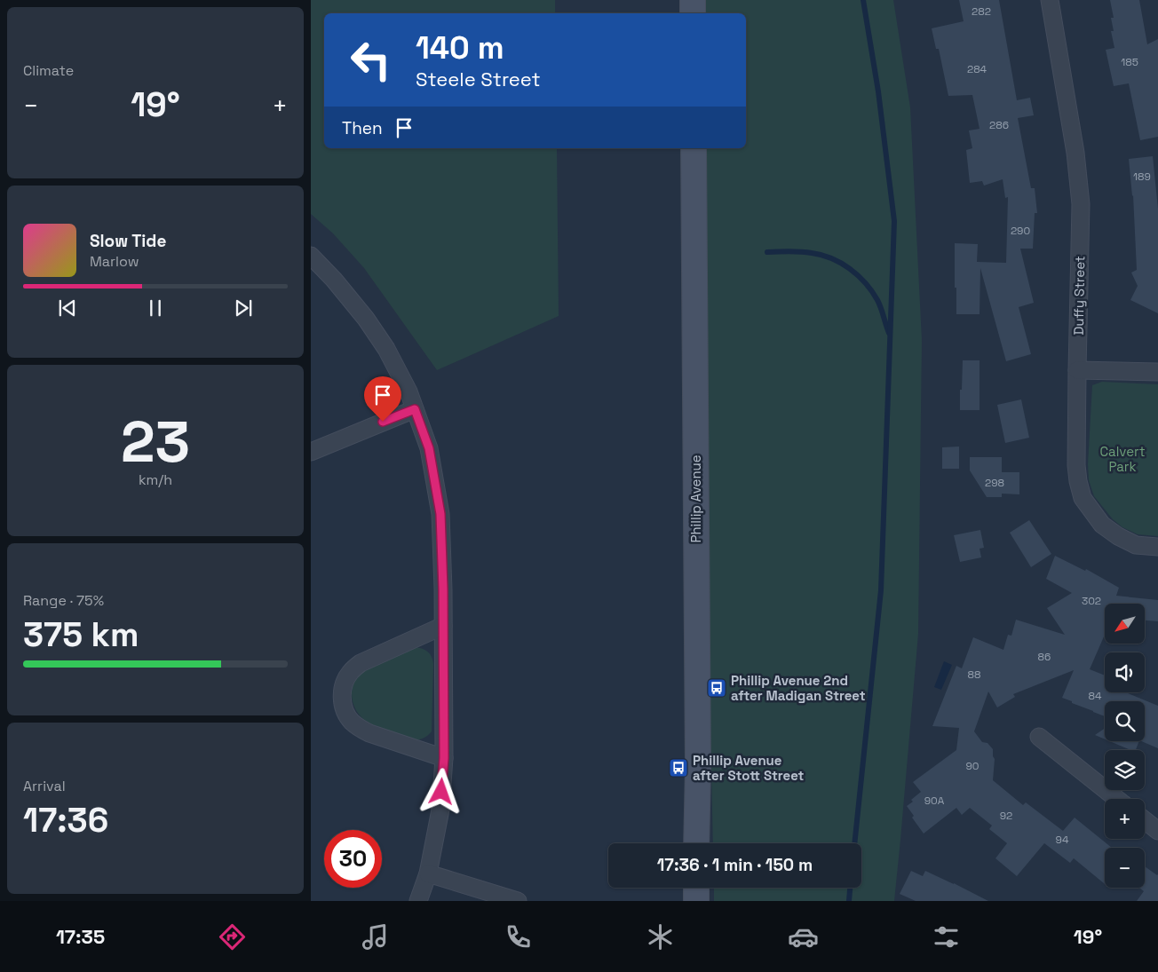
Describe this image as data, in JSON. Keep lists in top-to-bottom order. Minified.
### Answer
{"streets":{"street":["Duffy Street","Phillip Avenue"]},"parks":["Calvert Park"],"places":{"bus stop":["Phillip Avenue 2nd after Madigan Street","Phillip Avenue after Stott Street"]},"house_numbers":["282","185","284","286","189","290","298","302","86","88","84","90","90A","92","94"],"north":"bottom left","page":{"tile":["Climate",["23","km/h"],["Range · 75%","375 km"],["Arrival","17:36"]],"turn":["140 m","Steele Street"],"heat":["−","19°","+"],"then":"Then","song":["Slow Tide","Marlow"],"map_buttons":["+","−"],"limit":"30","trip":"17:36 · 1 min · 150 m","tabs":["17:35","19°"]}}
